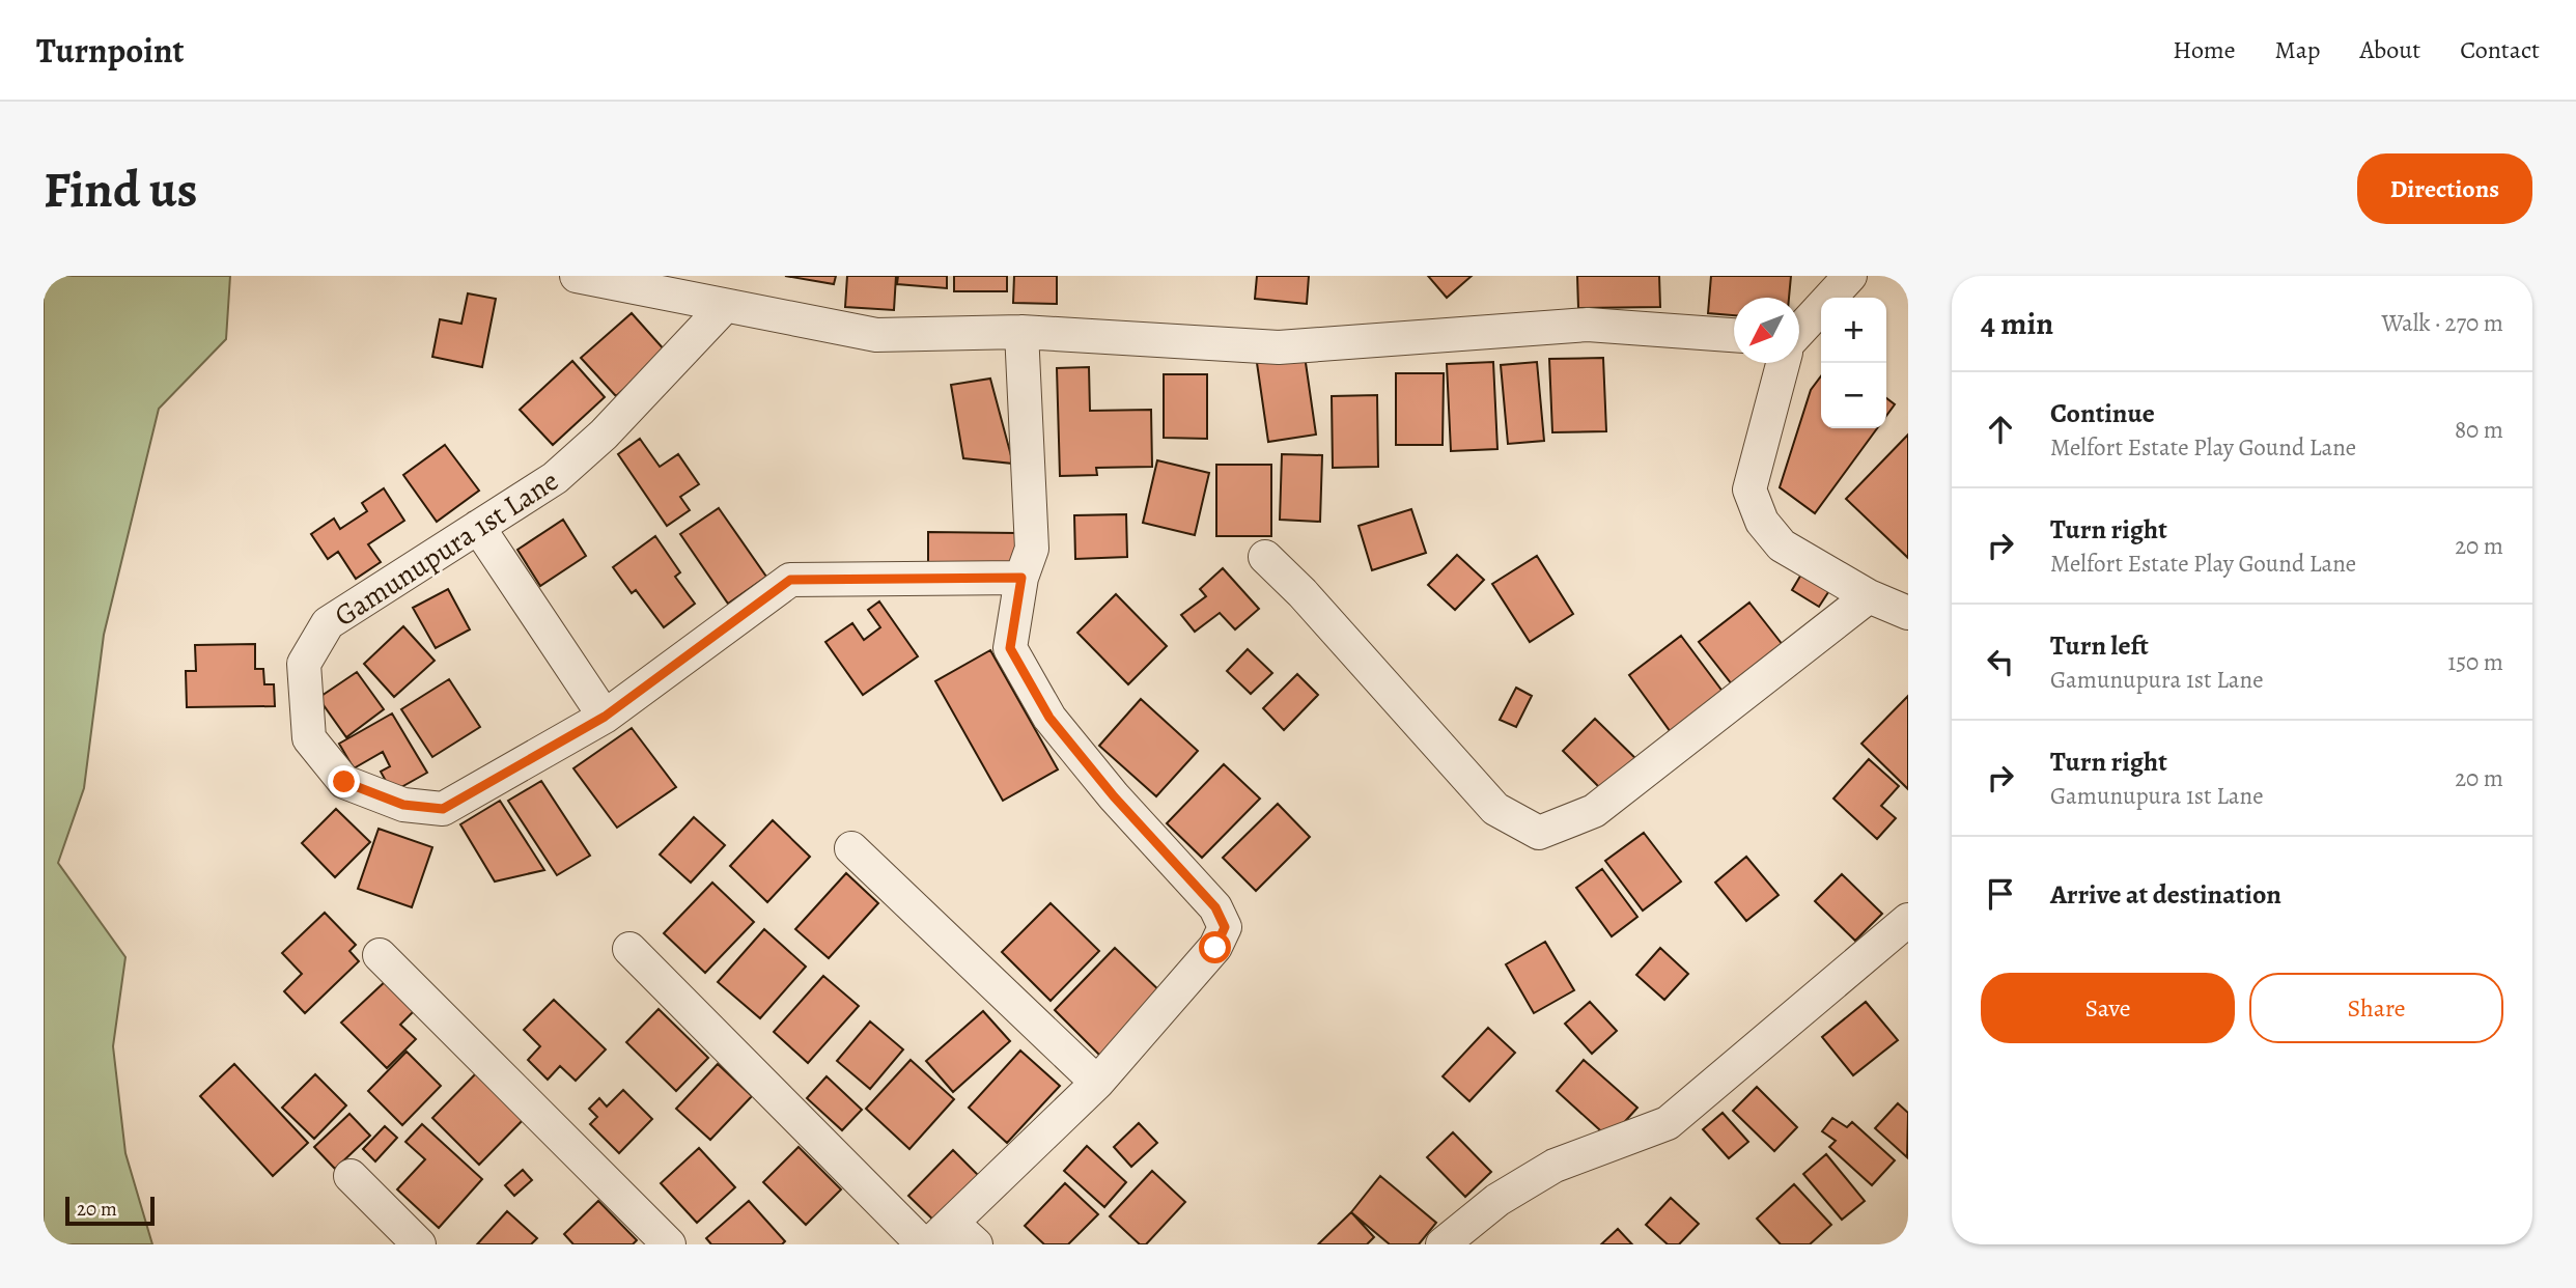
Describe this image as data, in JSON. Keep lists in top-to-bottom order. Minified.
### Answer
{"streets":{"street":["Gamunupura 1st Lane"]},"scale_bar":"20 m","north":"bottom left","page":{"header":"Turnpoint","nav":["Home","Map","About","Contact"],"buttons":["Directions",["Save","Share"]],"title":"Find us","heading":["4 min","Walk · 270 m"],"map_buttons":["+","−"],"list":[["Continue","Melfort Estate Play Gound Lane","80 m"],["Turn right","Melfort Estate Play Gound Lane","20 m"],["Turn left","Gamunupura 1st Lane","150 m"],["Turn right","Gamunupura 1st Lane","20 m"],"Arrive at destination"],"scale":"20 m"}}
